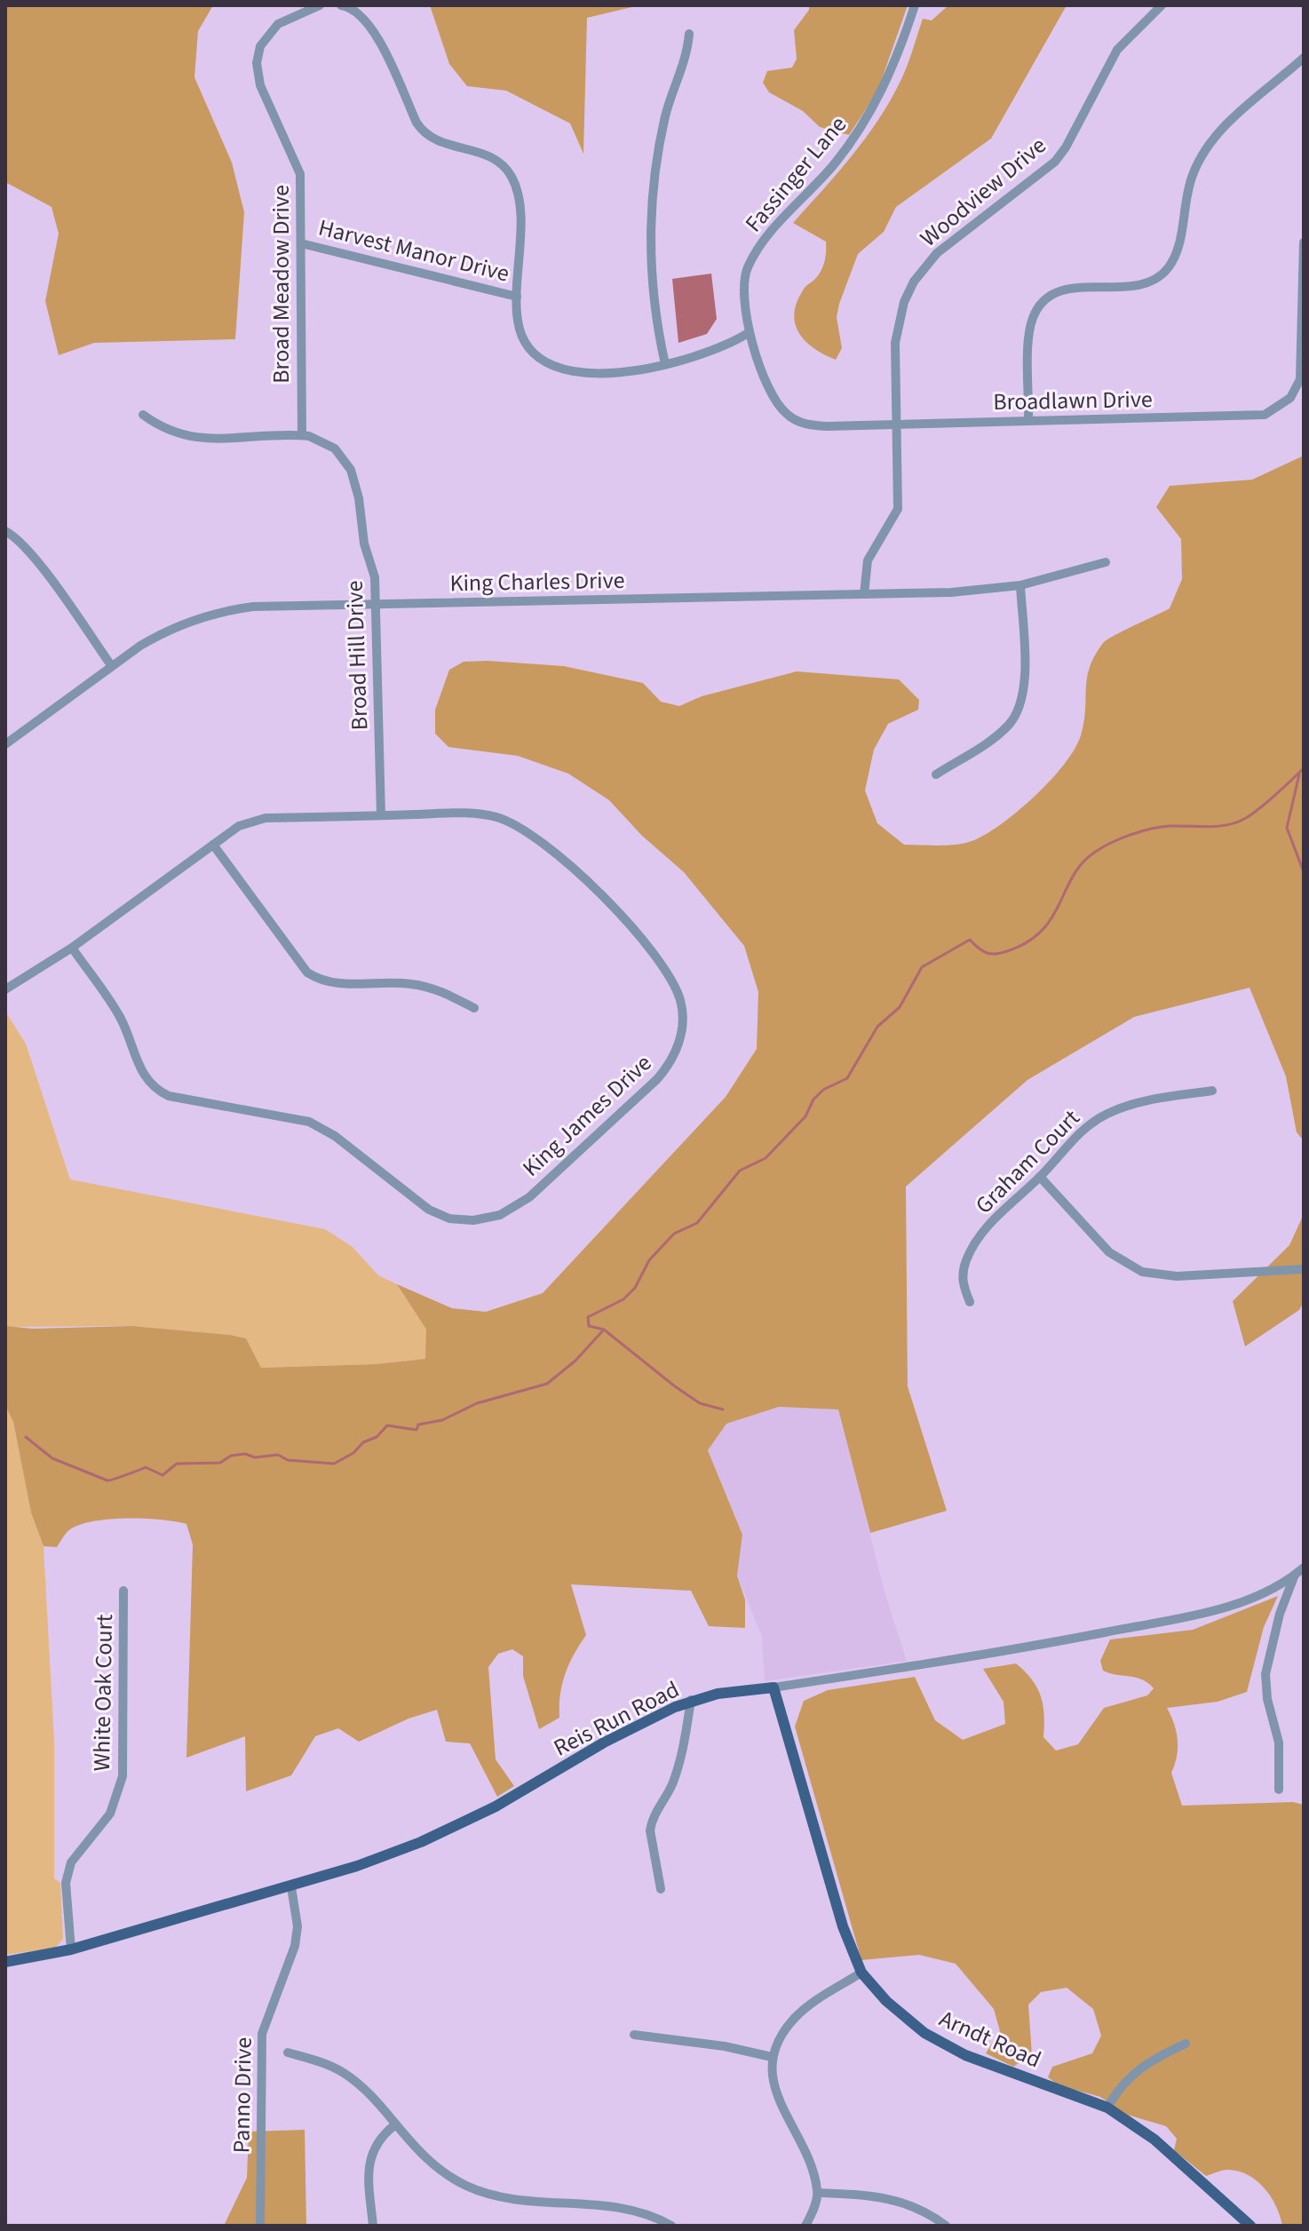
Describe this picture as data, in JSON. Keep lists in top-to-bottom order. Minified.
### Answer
{"streets":{"main road":["Reis Run Road","Arndt Road"],"street":["Fassinger Lane","Woodview Drive","Harvest Manor Drive","Broad Meadow Drive","Broadlawn Drive","King Charles Drive","Broad Hill Drive","King James Drive","Graham Court","White Oak Court","Panno Drive"]},"crossings":[["Fassinger Lane","Broadlawn Drive"],["Woodview Drive","Broadlawn Drive"],["Woodview Drive","King Charles Drive"],["Harvest Manor Drive","Broad Meadow Drive"],["Broad Meadow Drive","Broad Hill Drive"],["King Charles Drive","Broad Hill Drive"],["Broad Hill Drive","King James Drive"],["White Oak Court","Reis Run Road"],["Reis Run Road","Arndt Road"],["Reis Run Road","Panno Drive"]]}
